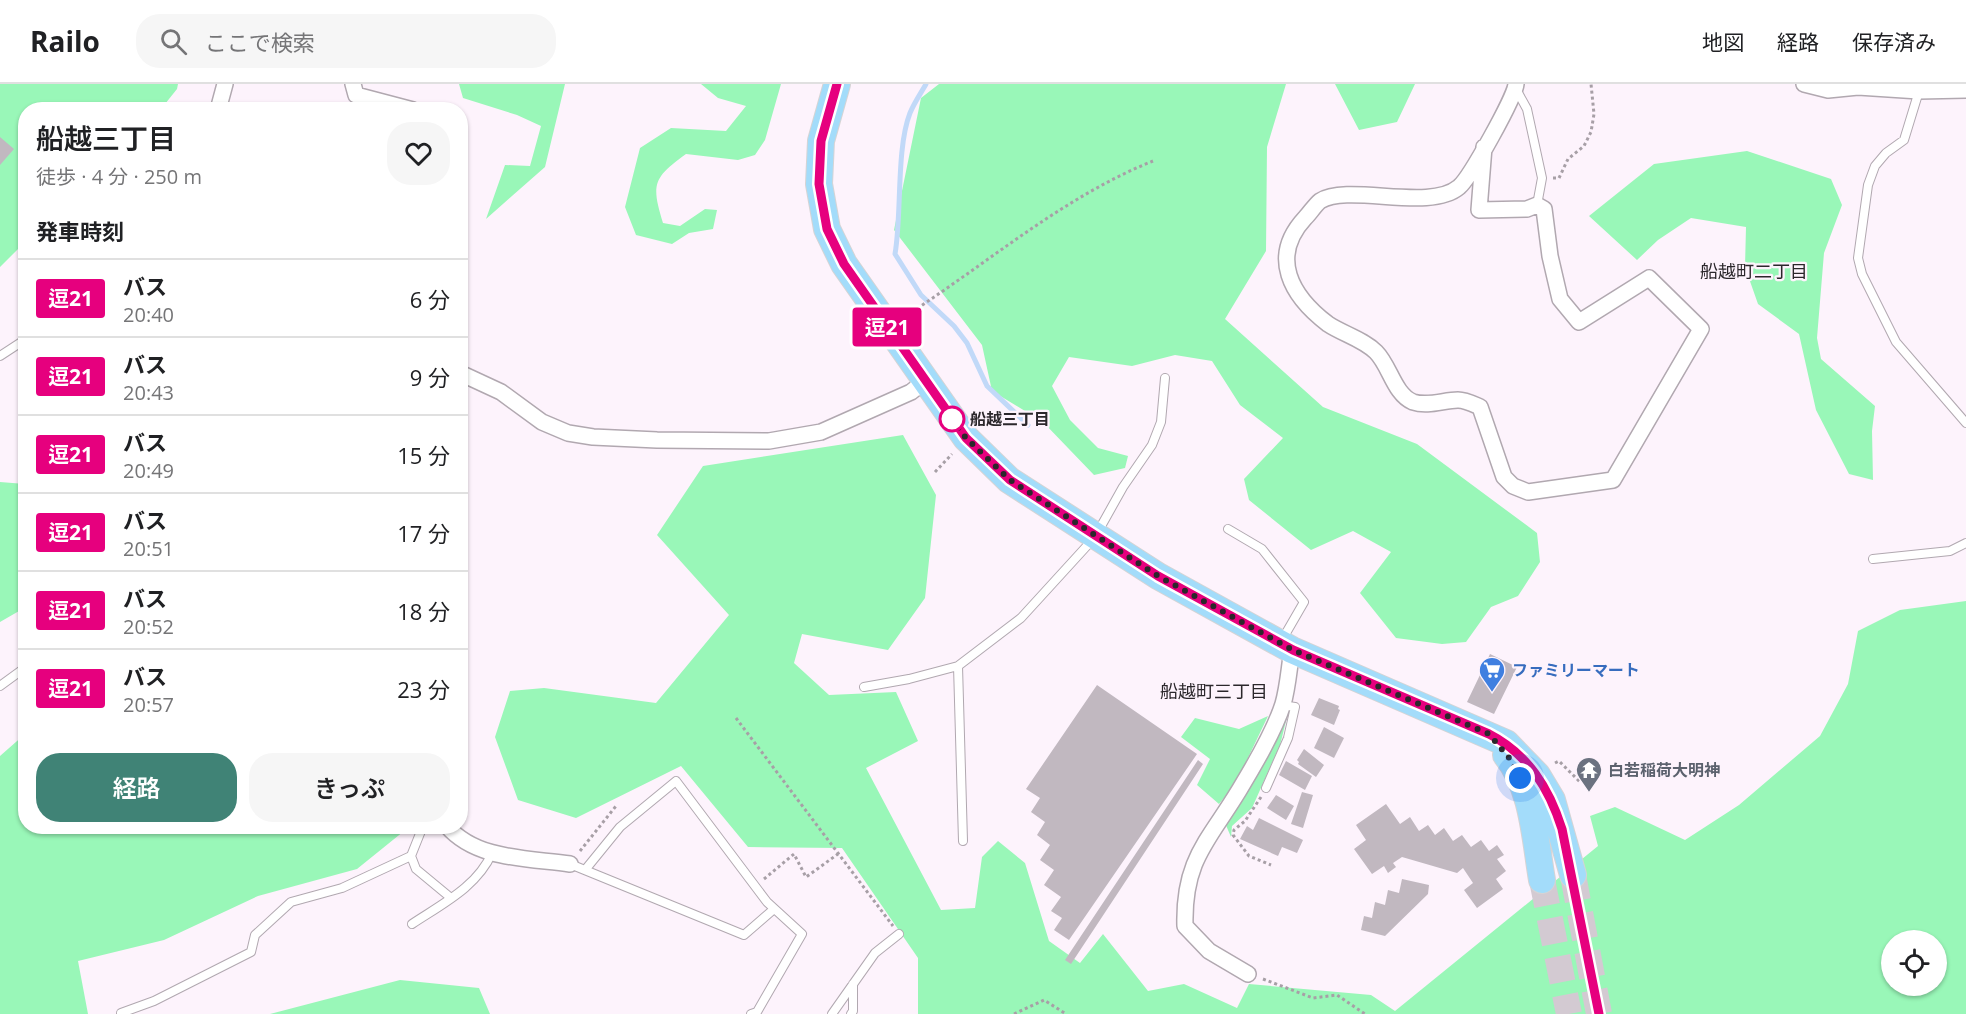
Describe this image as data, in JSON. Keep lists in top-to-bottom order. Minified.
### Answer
{"districts":["船越町二丁目","船越町三丁目"],"places":{"other":["船越三丁目"],"supermarket":["ファミリーマート"],"temple":["白若稲荷大明神"]},"lines":["bus line 逗21"],"page":{"header":"Railo","search":"ここで検索","nav":["地図","経路","保存済み"],"on_map":"逗21","heading":[["船越三丁目","徒歩 · 4 分 · 250 m"],"発車時刻"],"list":[{"mark":"逗21","name":"バス","note":"20:40","value":"6 分"},{"mark":"逗21","name":"バス","note":"20:43","value":"9 分"},{"mark":"逗21","name":"バス","note":"20:49","value":"15 分"},{"mark":"逗21","name":"バス","note":"20:51","value":"17 分"},{"mark":"逗21","name":"バス","note":"20:52","value":"18 分"},{"mark":"逗21","name":"バス","note":"20:57","value":"23 分"}],"buttons":["経路","きっぷ"]}}
